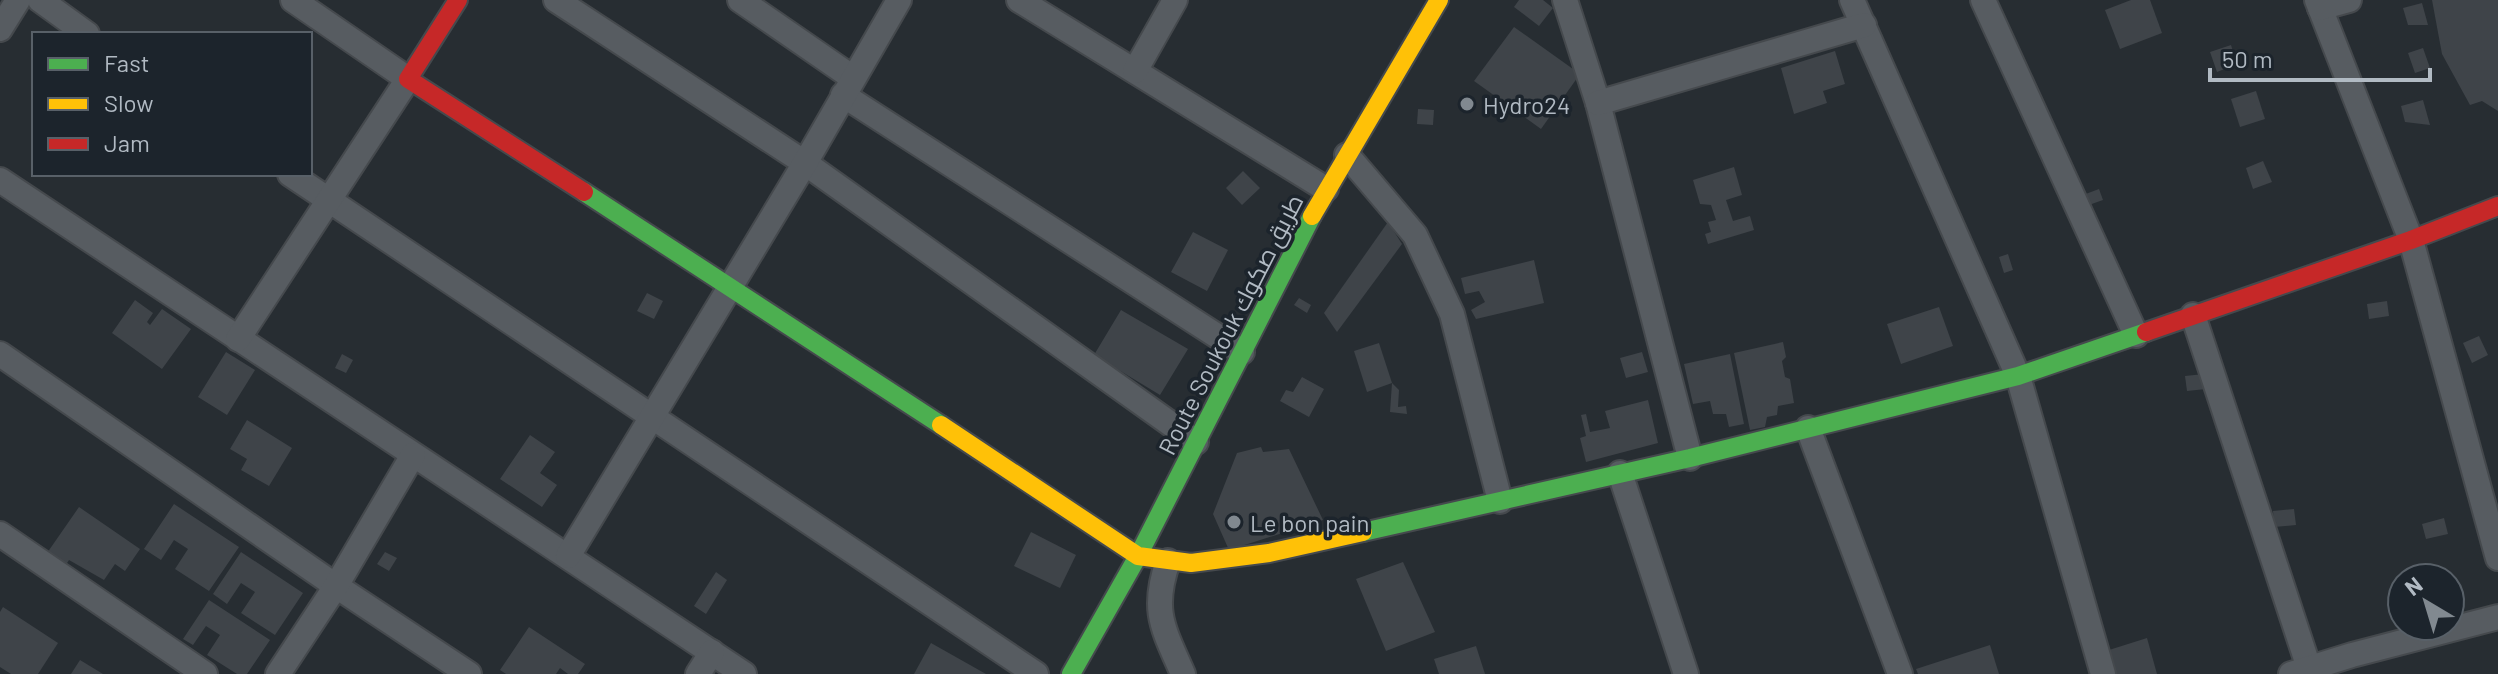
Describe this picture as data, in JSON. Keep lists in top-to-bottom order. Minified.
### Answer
{"streets":{"street":["Route Soukouk طريق صكوك"]},"places":["Hydro24","Le bon pain"],"legend":["Fast","Slow","Jam"],"scale_bar":"50 m","north":"top left"}
